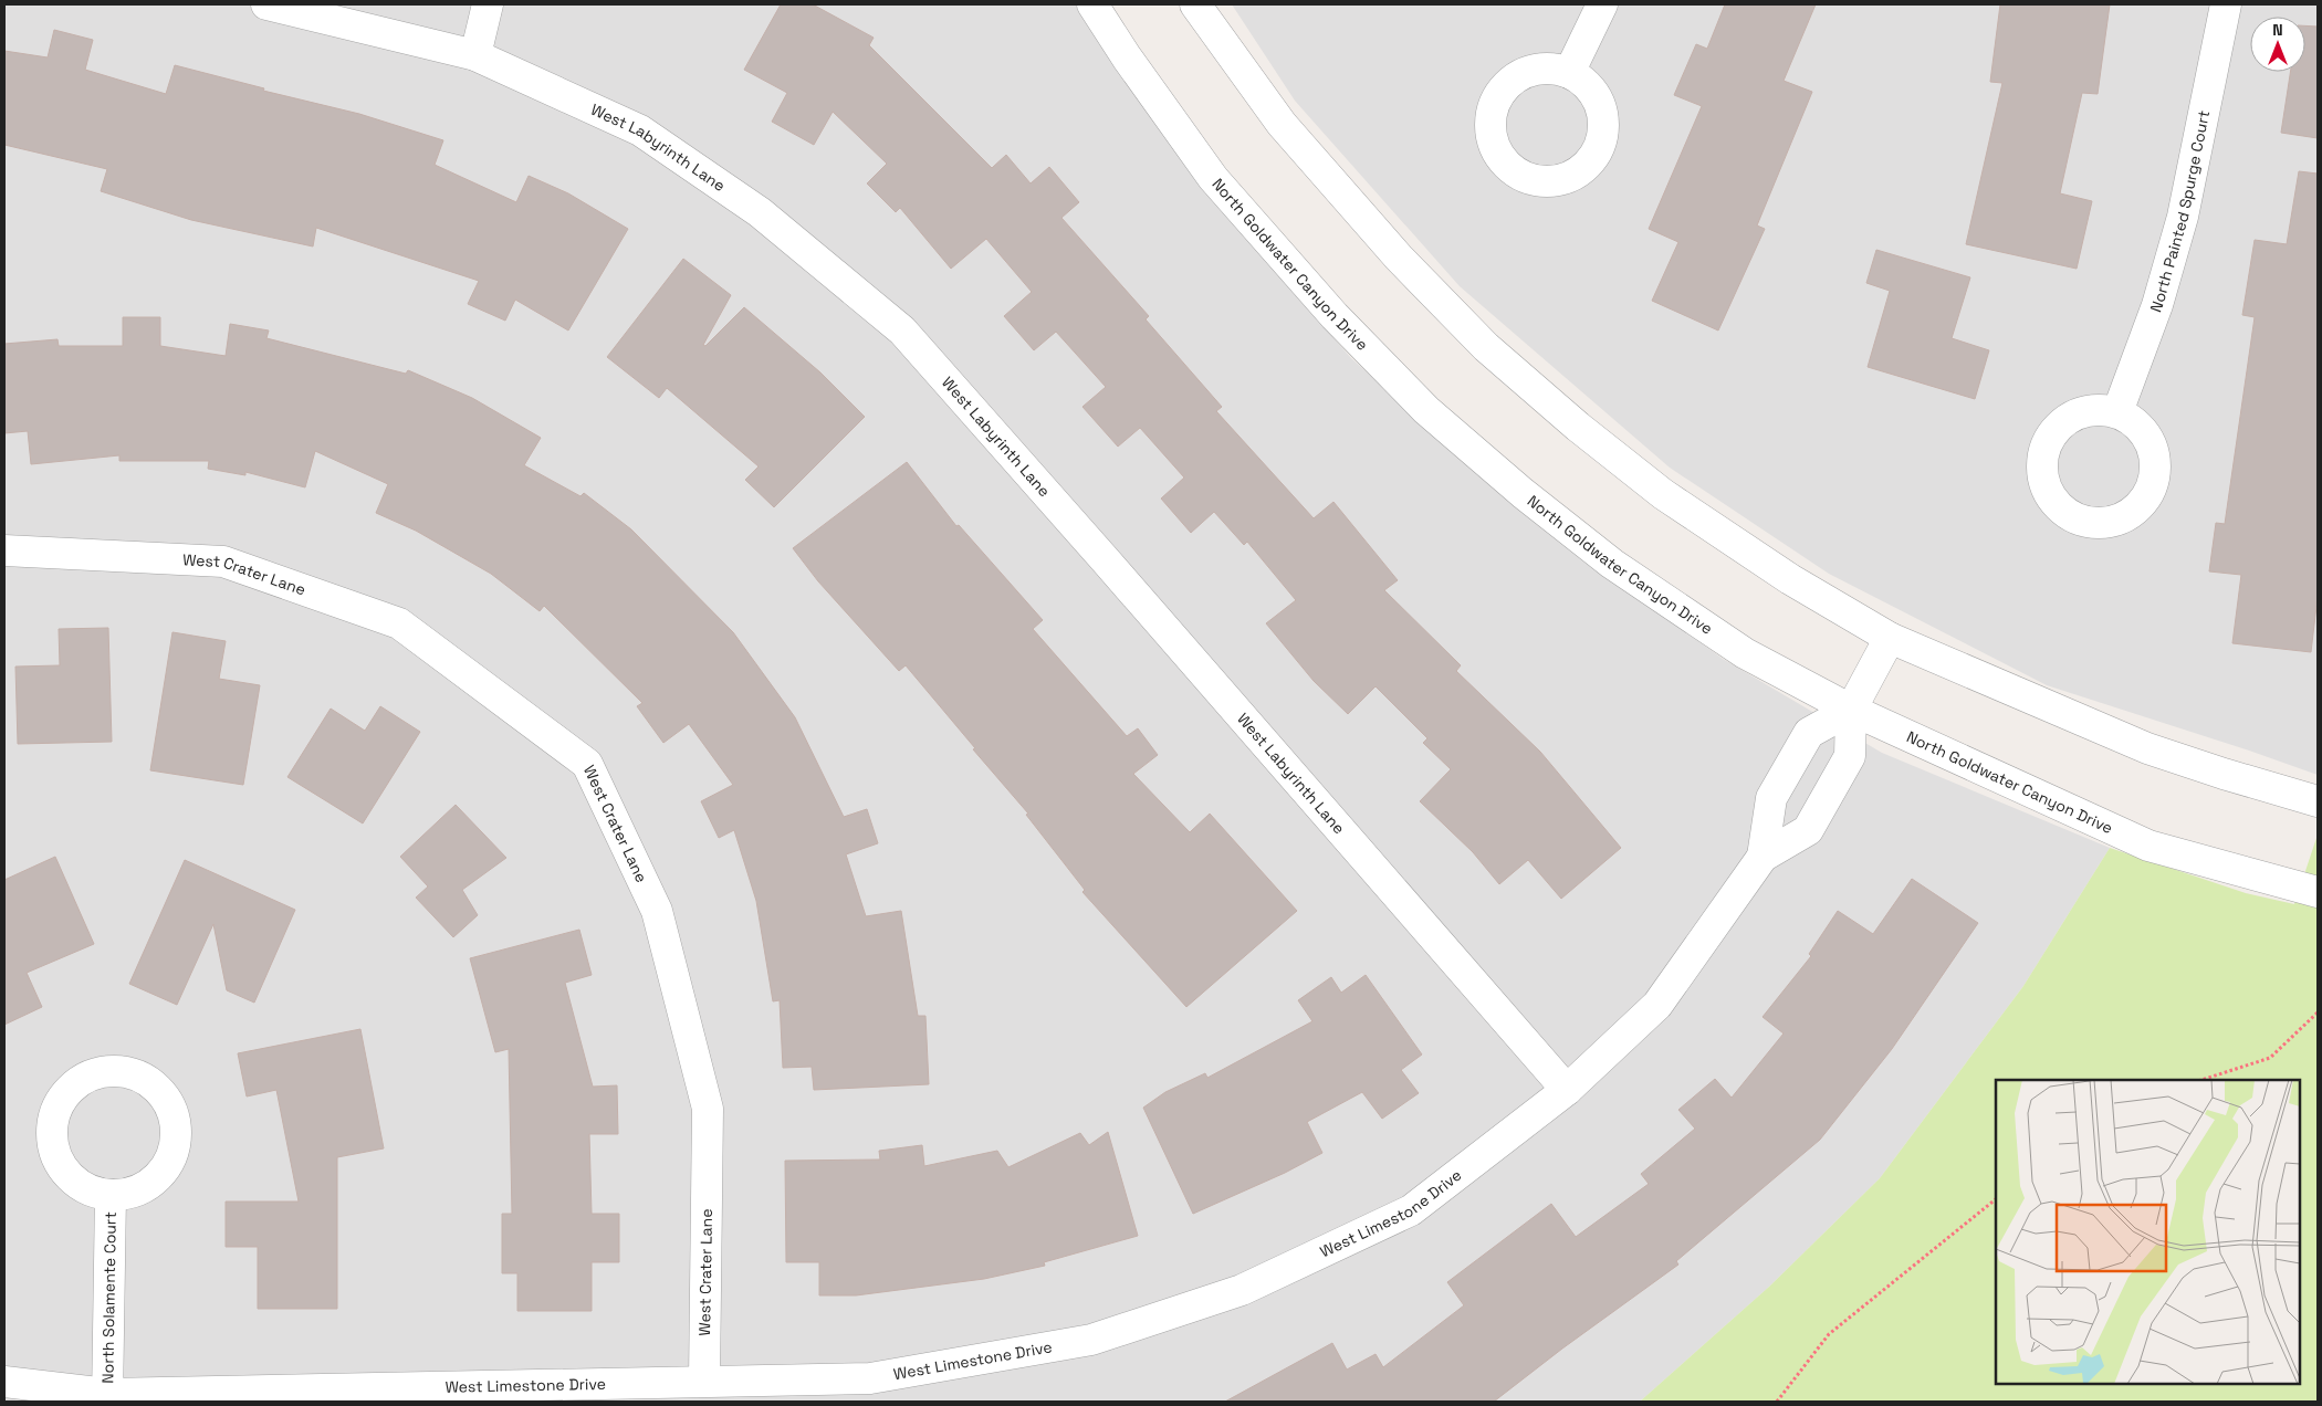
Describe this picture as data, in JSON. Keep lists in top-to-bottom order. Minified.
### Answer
{"streets":{"street":["West Labyrinth Lane","North Painted Spurge Court","North Goldwater Canyon Drive","West Crater Lane","West Limestone Drive","North Solamente Court"]},"crossings":[["West Labyrinth Lane","West Limestone Drive"],["North Goldwater Canyon Drive","West Limestone Drive"],["West Crater Lane","West Limestone Drive"],["West Limestone Drive","North Solamente Court"]],"north":"top"}
